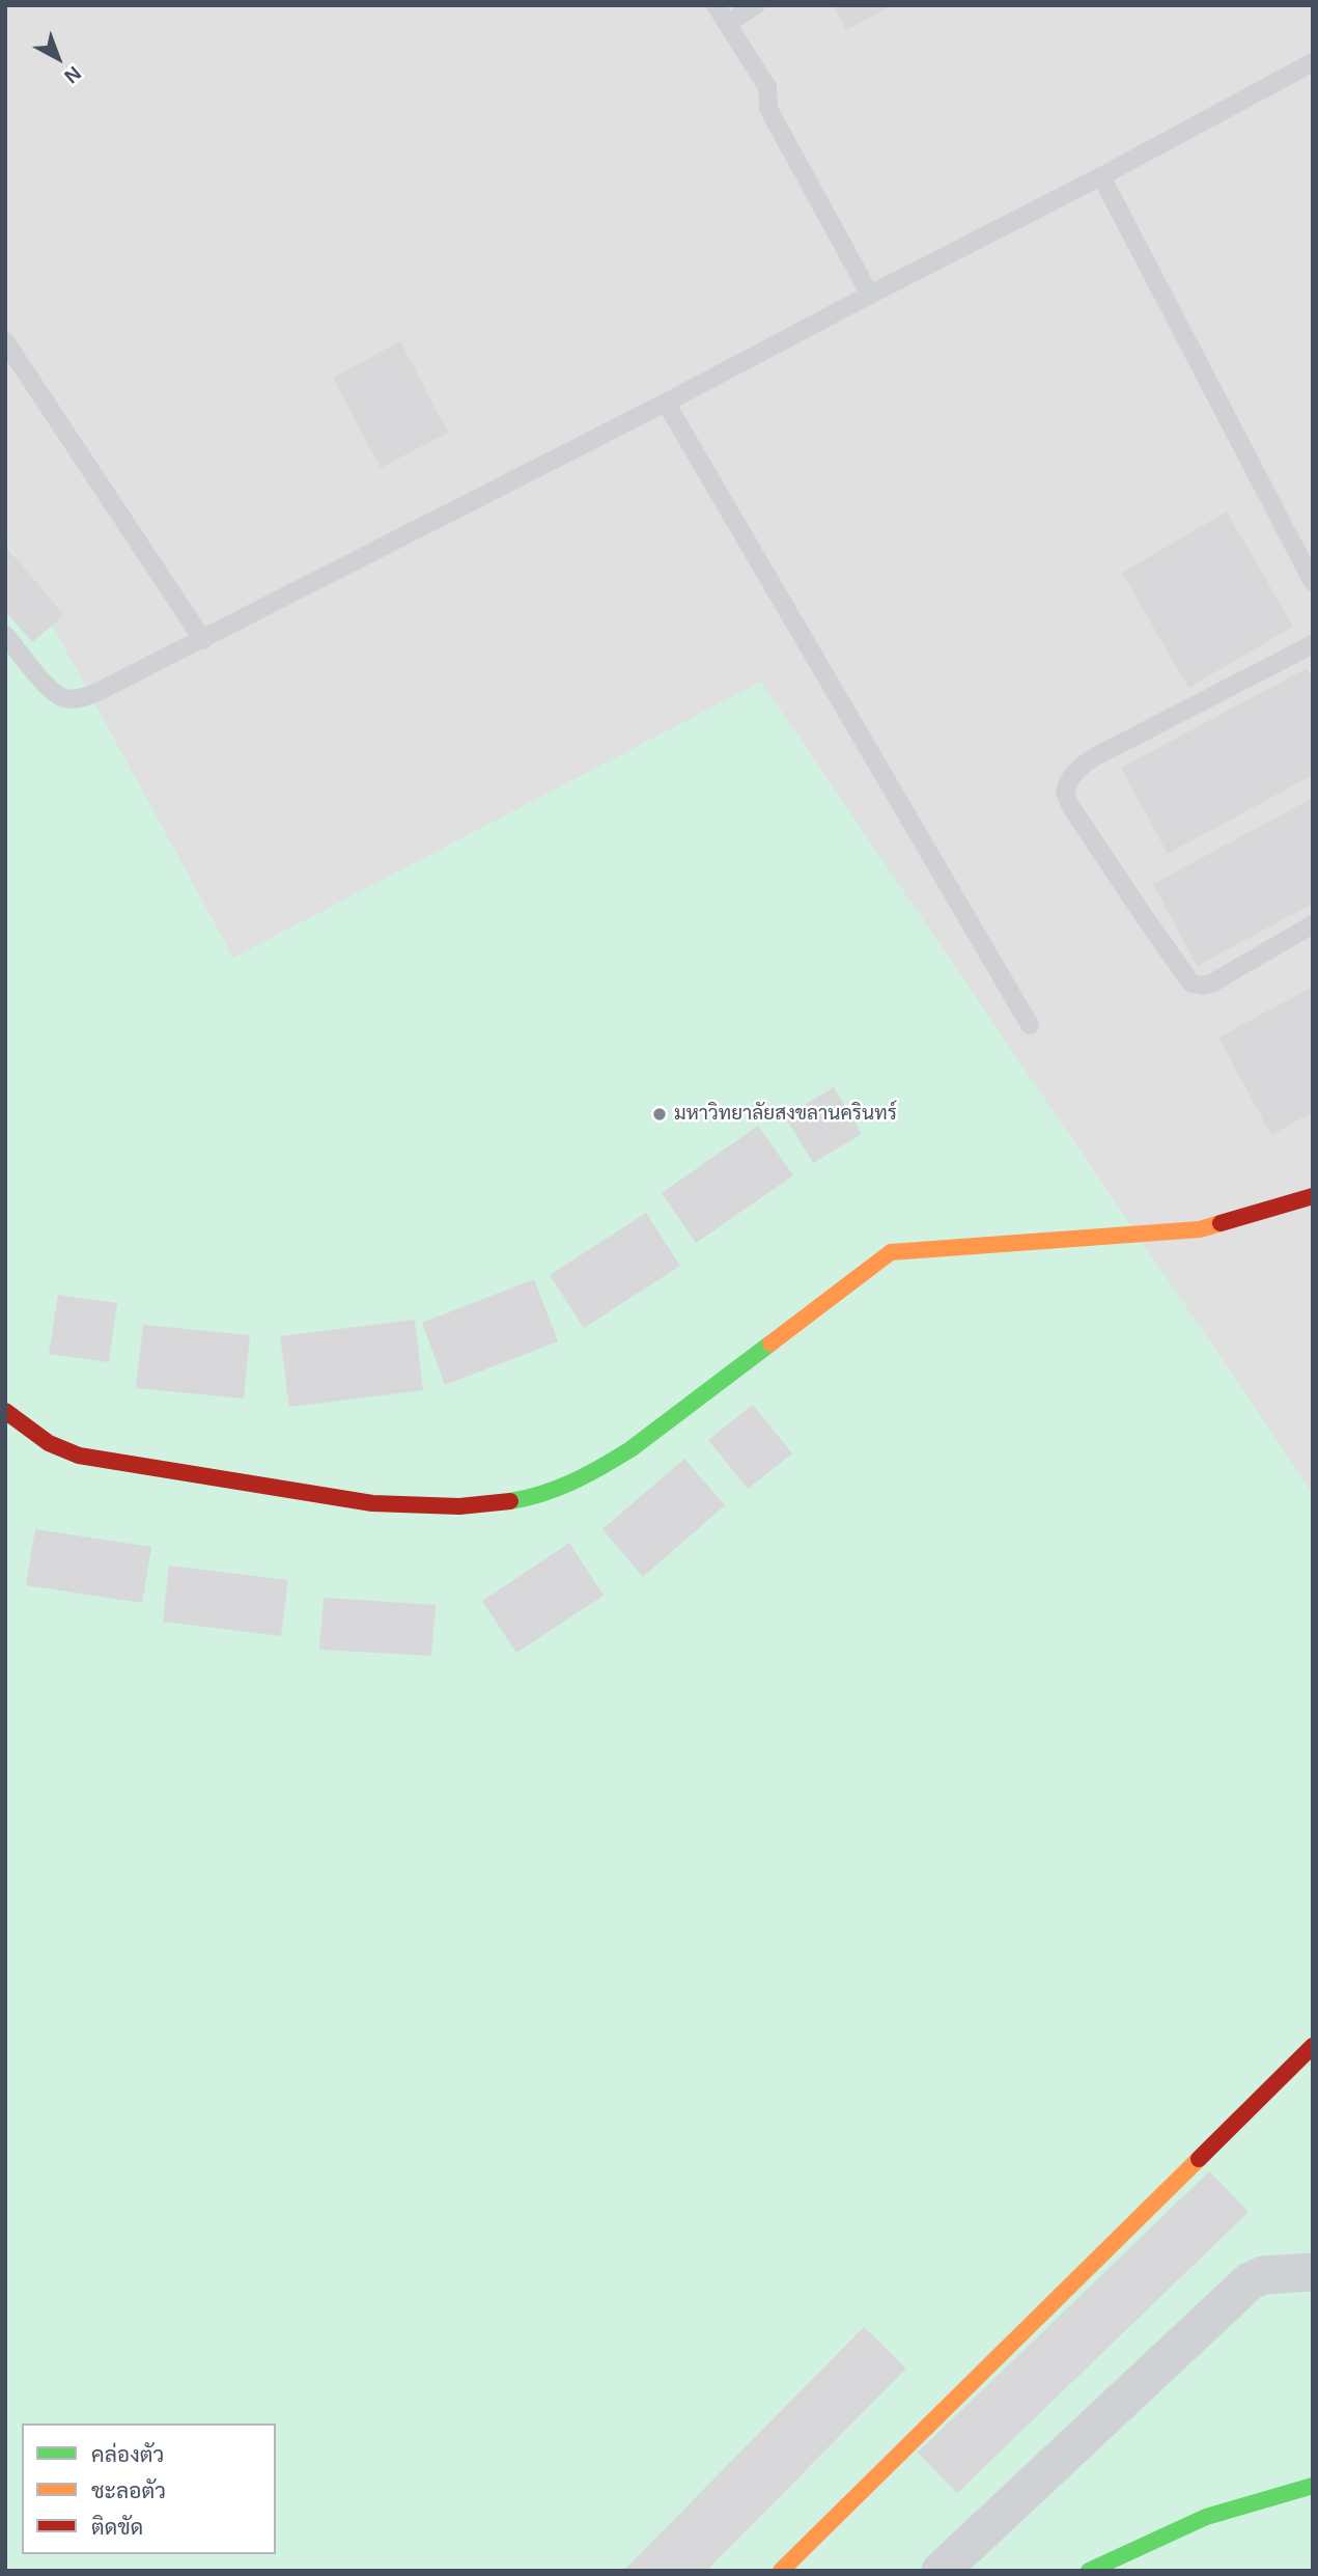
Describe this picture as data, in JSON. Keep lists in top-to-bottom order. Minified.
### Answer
{"places":["มหาวิทยาลัยสงขลานครินทร์"],"legend":["คล่องตัว","ชะลอตัว","ติดขัด"],"north":"bottom right"}
